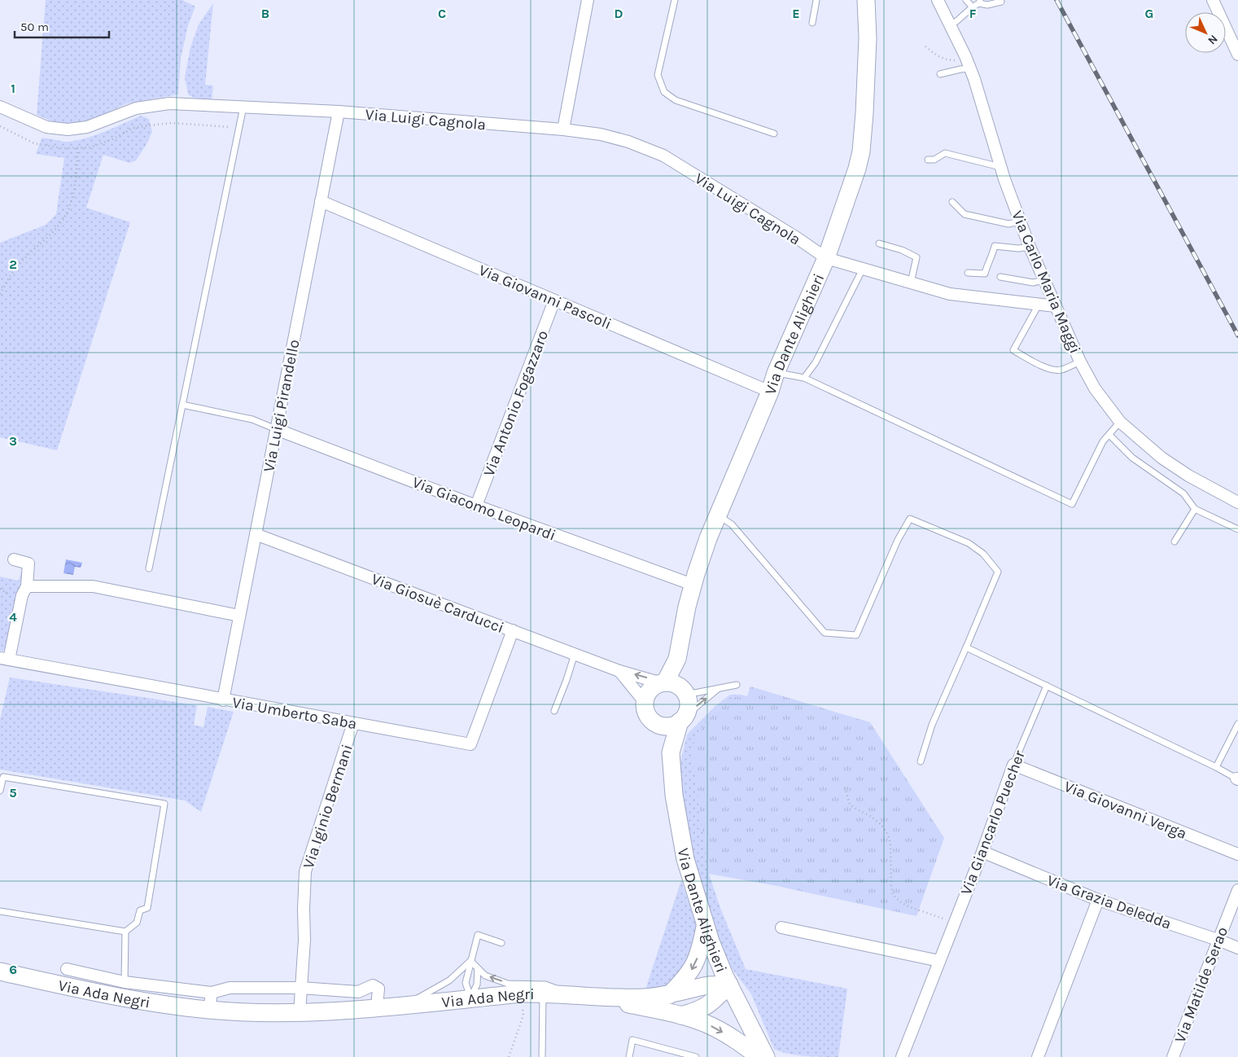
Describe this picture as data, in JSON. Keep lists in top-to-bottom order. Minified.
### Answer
{"streets":{"main road":["Via Dante Alighieri","Via Ada Negri"],"street":["Via Luigi Cagnola","Via Carlo Maria Maggi","Via Giovanni Pascoli","Via Antonio Fogazzaro","Via Luigi Pirandello","Via Giacomo Leopardi","Via Giosuè Carducci","Via Umberto Saba","Via Iginio Bermani","Via Giovanni Verga","Via Giancarlo Puecher","Via Grazia Deledda","Via Matilde Serao"]},"crossings":[["Via Luigi Cagnola","Via Carlo Maria Maggi"],["Via Luigi Cagnola","Via Dante Alighieri"],["Via Luigi Cagnola","Via Luigi Pirandello"],["Via Giovanni Pascoli","Via Dante Alighieri"],["Via Giovanni Pascoli","Via Antonio Fogazzaro"],["Via Giovanni Pascoli","Via Luigi Pirandello"],["Via Dante Alighieri","Via Giacomo Leopardi"],["Via Dante Alighieri","Via Giosuè Carducci"],["Via Dante Alighieri","Via Ada Negri"],["Via Antonio Fogazzaro","Via Giacomo Leopardi"],["Via Luigi Pirandello","Via Giacomo Leopardi"],["Via Luigi Pirandello","Via Giosuè Carducci"],["Via Luigi Pirandello","Via Umberto Saba"],["Via Giosuè Carducci","Via Umberto Saba"],["Via Umberto Saba","Via Iginio Bermani"],["Via Iginio Bermani","Via Ada Negri"],["Via Giovanni Verga","Via Giancarlo Puecher"],["Via Giancarlo Puecher","Via Grazia Deledda"],["Via Grazia Deledda","Via Matilde Serao"]],"scale_bar":"50 m","north":"bottom right","grid":{"columns":["B","C","D","E","F","G"],"rows":["1","2","3","4","5","6"]}}
